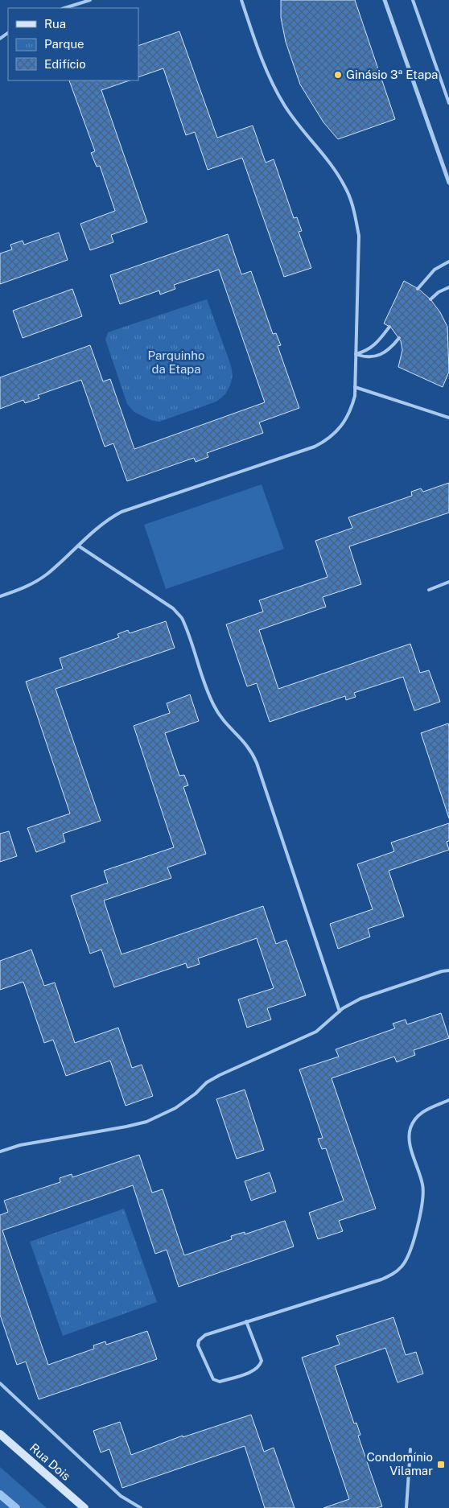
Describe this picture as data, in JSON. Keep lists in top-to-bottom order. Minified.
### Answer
{"streets":{"main road":["Rua Dois"]},"parks":["Parquinho da Etapa"],"places":{"other":["Ginásio 3ª Etapa"],"transit":["Condomínio Vilamar"]},"legend":["Rua","Parque","Edifício"]}
